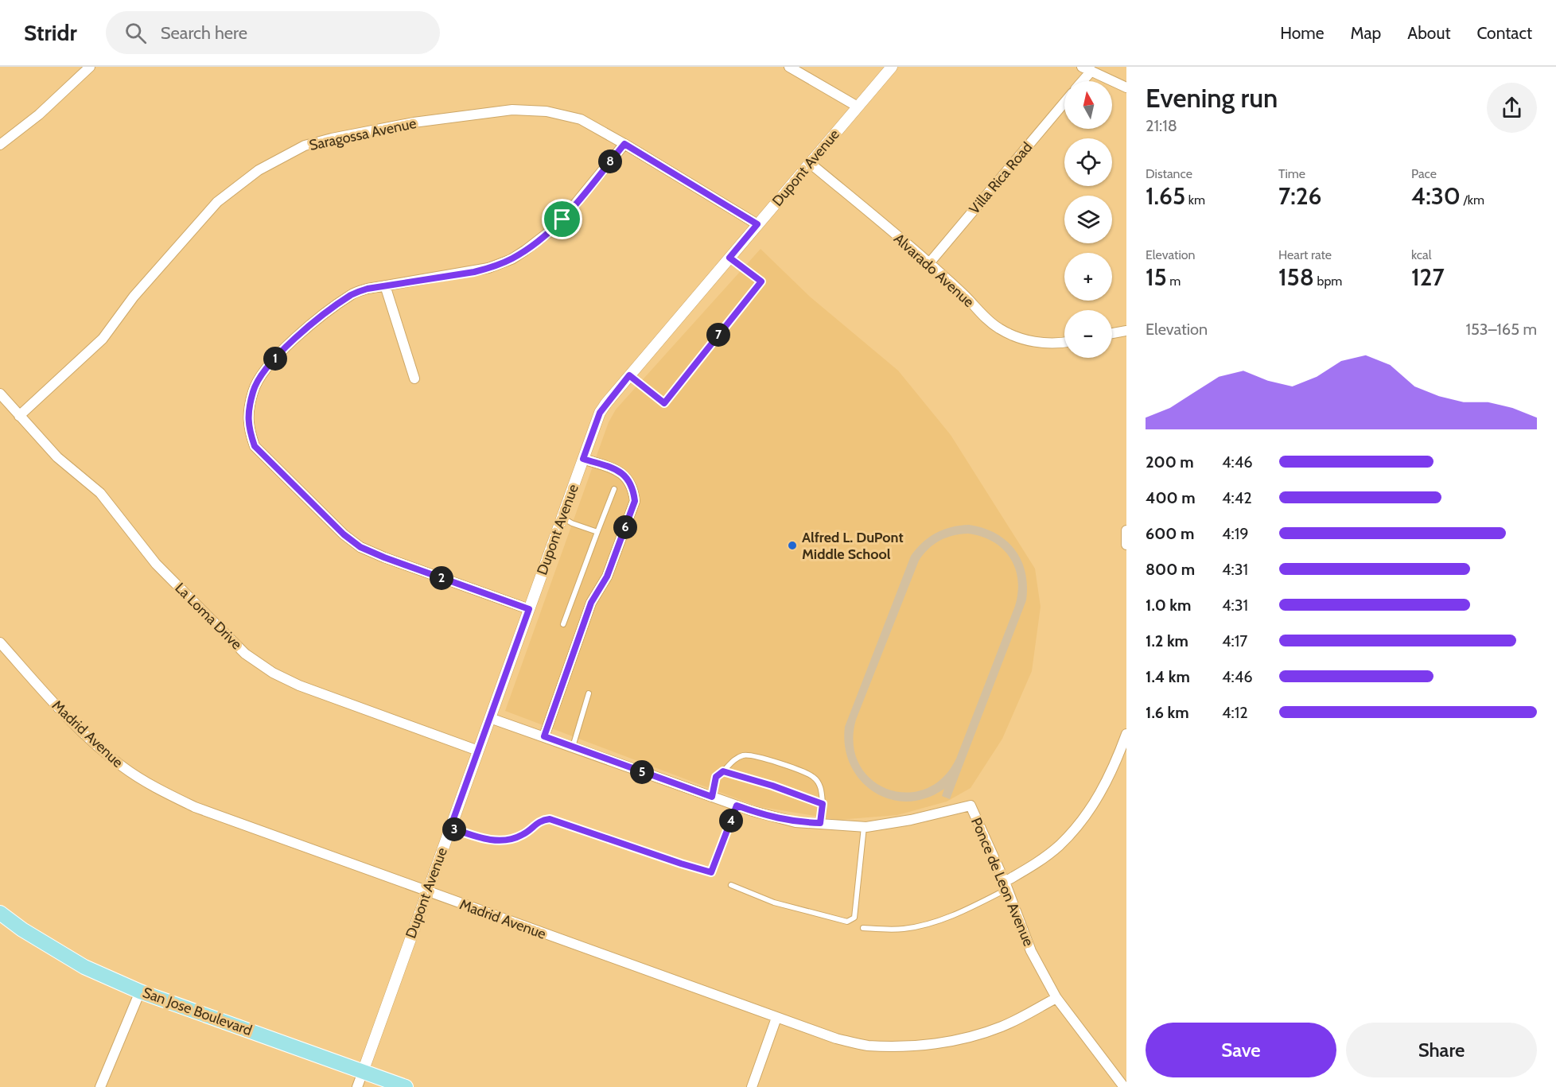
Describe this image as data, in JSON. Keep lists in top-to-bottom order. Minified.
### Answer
{"streets":{"main road":["San Jose Boulevard"],"street":["Saragossa Avenue","Dupont Avenue","Villa Rica Road","Alvarado Avenue","La Loma Drive","Madrid Avenue","Ponce de Leon Avenue"]},"crossings":[["Saragossa Avenue","Dupont Avenue"],["Saragossa Avenue","La Loma Drive"],["Dupont Avenue","Alvarado Avenue"],["Dupont Avenue","La Loma Drive"],["Dupont Avenue","Madrid Avenue"],["Dupont Avenue","Ponce de Leon Avenue"],["Dupont Avenue","San Jose Boulevard"],["Villa Rica Road","Alvarado Avenue"],["Madrid Avenue","Ponce de Leon Avenue"]],"places":["Alfred L. DuPont Middle School"],"north":"top","page":{"header":"Stridr","search":"Search here","nav":["Home","Map","About","Contact"],"heading":["Evening run","21:18"],"map_buttons":["+","−"],"stats":[["Distance","1.65 km"],["Time","7:26"],["Pace","4:30 /km"],["Elevation","15 m"],["Heart rate","158 bpm"],["kcal","127"]],"pins":["8","7","1","6","2","5","4","3"],"chart":["Elevation","153–165 m"],"list":[{"name":"200 m","note":"4:46"},{"name":"400 m","note":"4:42"},{"name":"600 m","note":"4:19"},{"name":"800 m","note":"4:31"},{"name":"1.0 km","note":"4:31"},{"name":"1.2 km","note":"4:17"},{"name":"1.4 km","note":"4:46"},{"name":"1.6 km","note":"4:12"}],"buttons":["Save","Share"]}}
